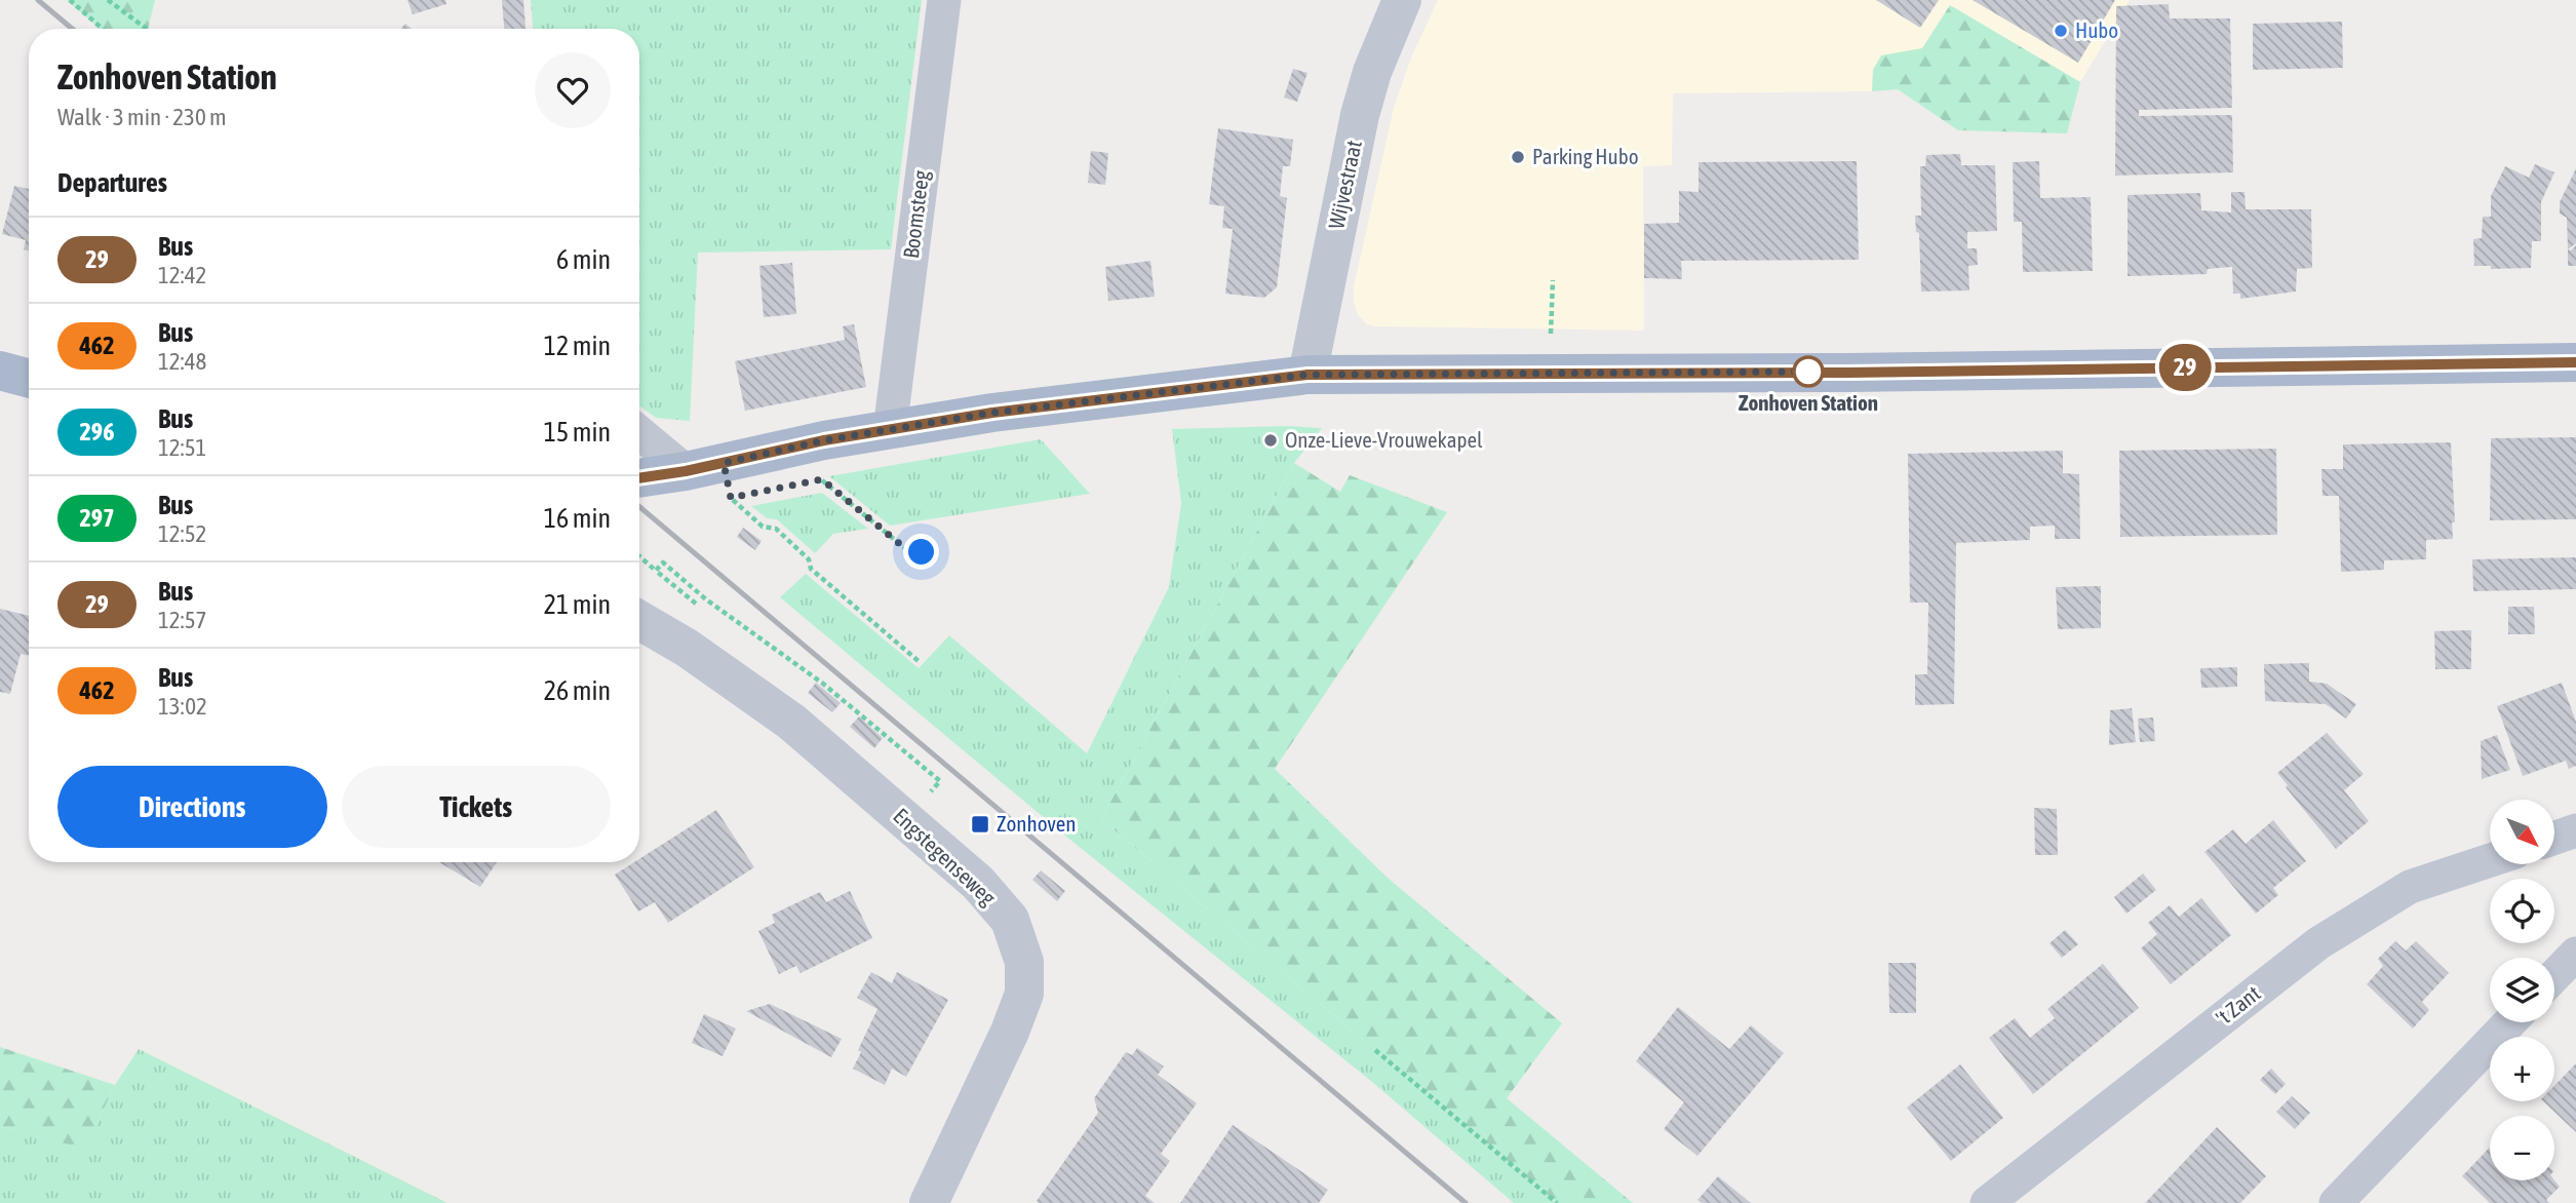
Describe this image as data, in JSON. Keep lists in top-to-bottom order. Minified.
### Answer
{"streets":{"street":["Wijvestraat","Boomsteeg","Engstegenseweg","'t Zant"]},"places":{"other":["Hubo","Parking Hubo","Zonhoven Station","Onze-Lieve-Vrouwekapel"],"transit":["Zonhoven"]},"lines":["bus line 29"],"north":"bottom right","page":{"on_map":"29","heading":[["Zonhoven Station","Walk · 3 min · 230 m"],"Departures"],"list":[{"mark":"29","name":"Bus","note":"12:42","value":"6 min"},{"mark":"462","name":"Bus","note":"12:48","value":"12 min"},{"mark":"296","name":"Bus","note":"12:51","value":"15 min"},{"mark":"297","name":"Bus","note":"12:52","value":"16 min"},{"mark":"29","name":"Bus","note":"12:57","value":"21 min"},{"mark":"462","name":"Bus","note":"13:02","value":"26 min"}],"buttons":["Directions","Tickets"],"map_buttons":["+","−"]}}
